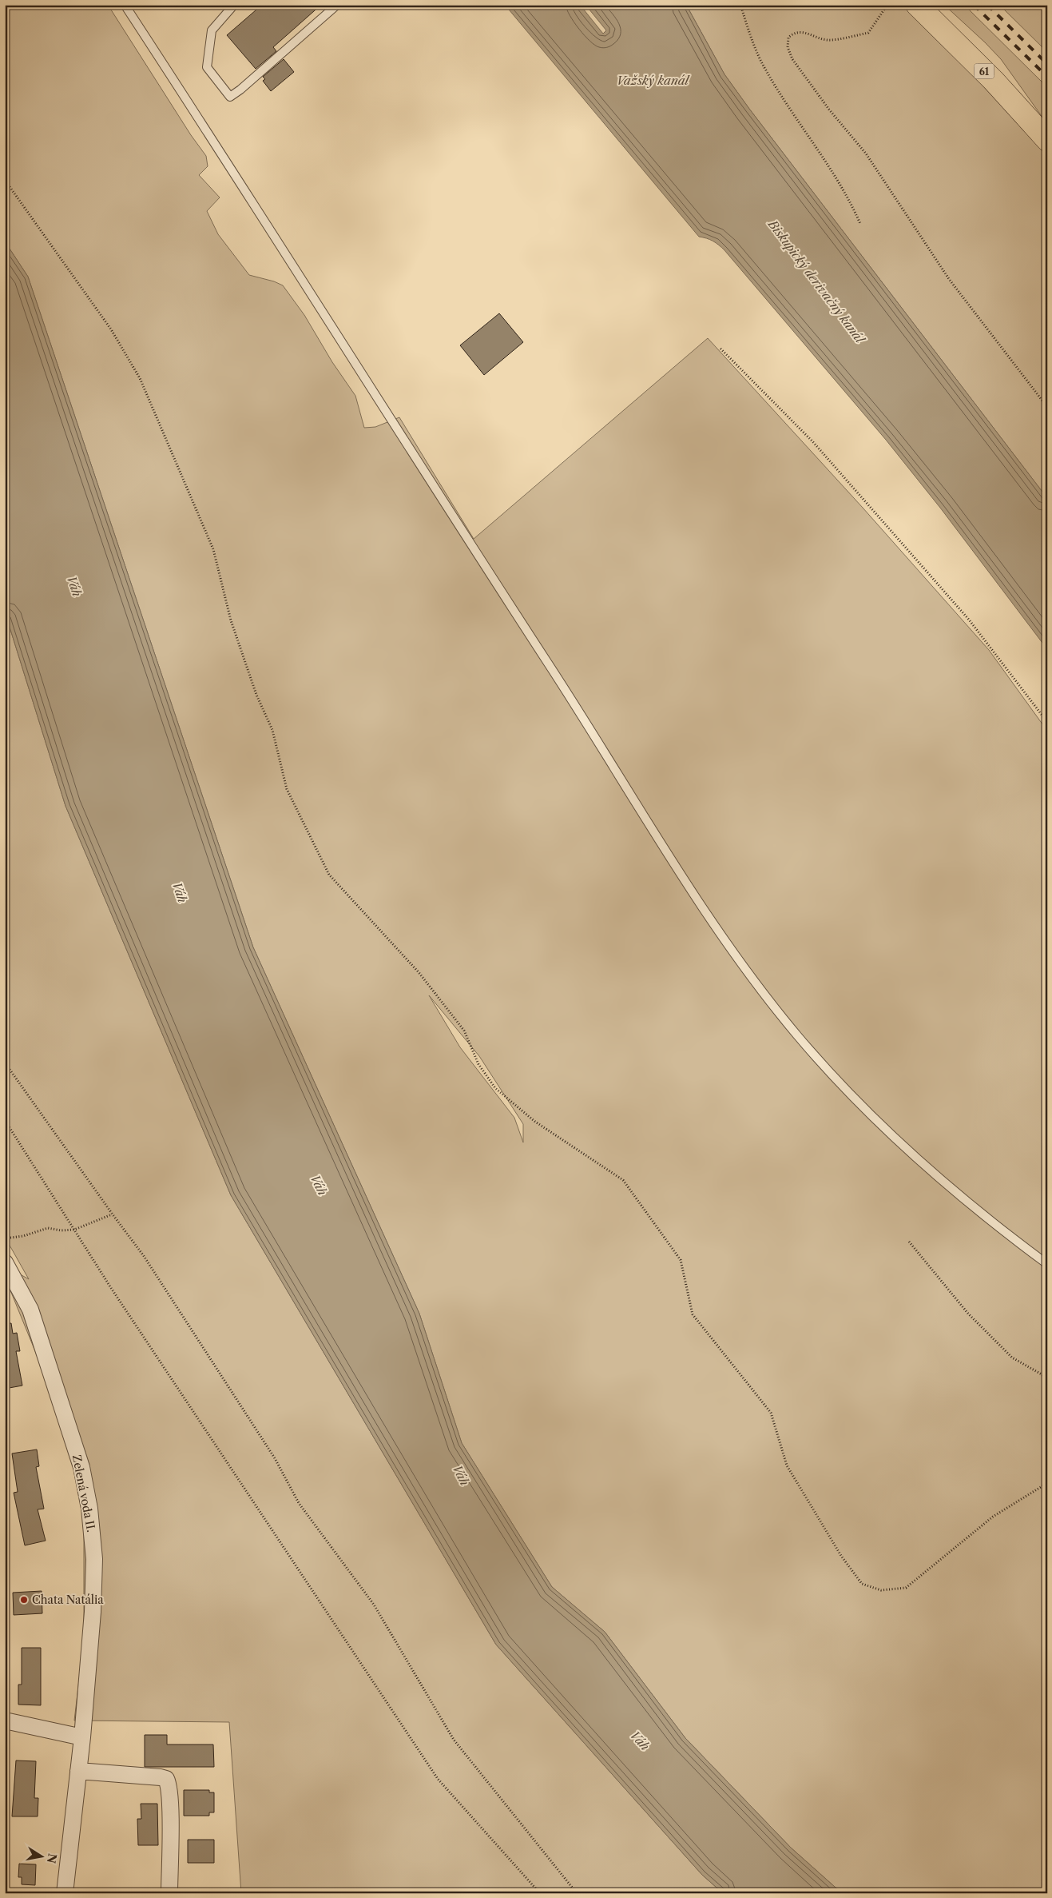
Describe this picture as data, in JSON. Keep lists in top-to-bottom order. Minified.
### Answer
{"streets":{"main road":["61"],"street":["Zelená voda II."]},"water":["Važský kanál","Biskupický derivačný kanál","Váh"],"places":["Chata Natália"],"north":"right"}
